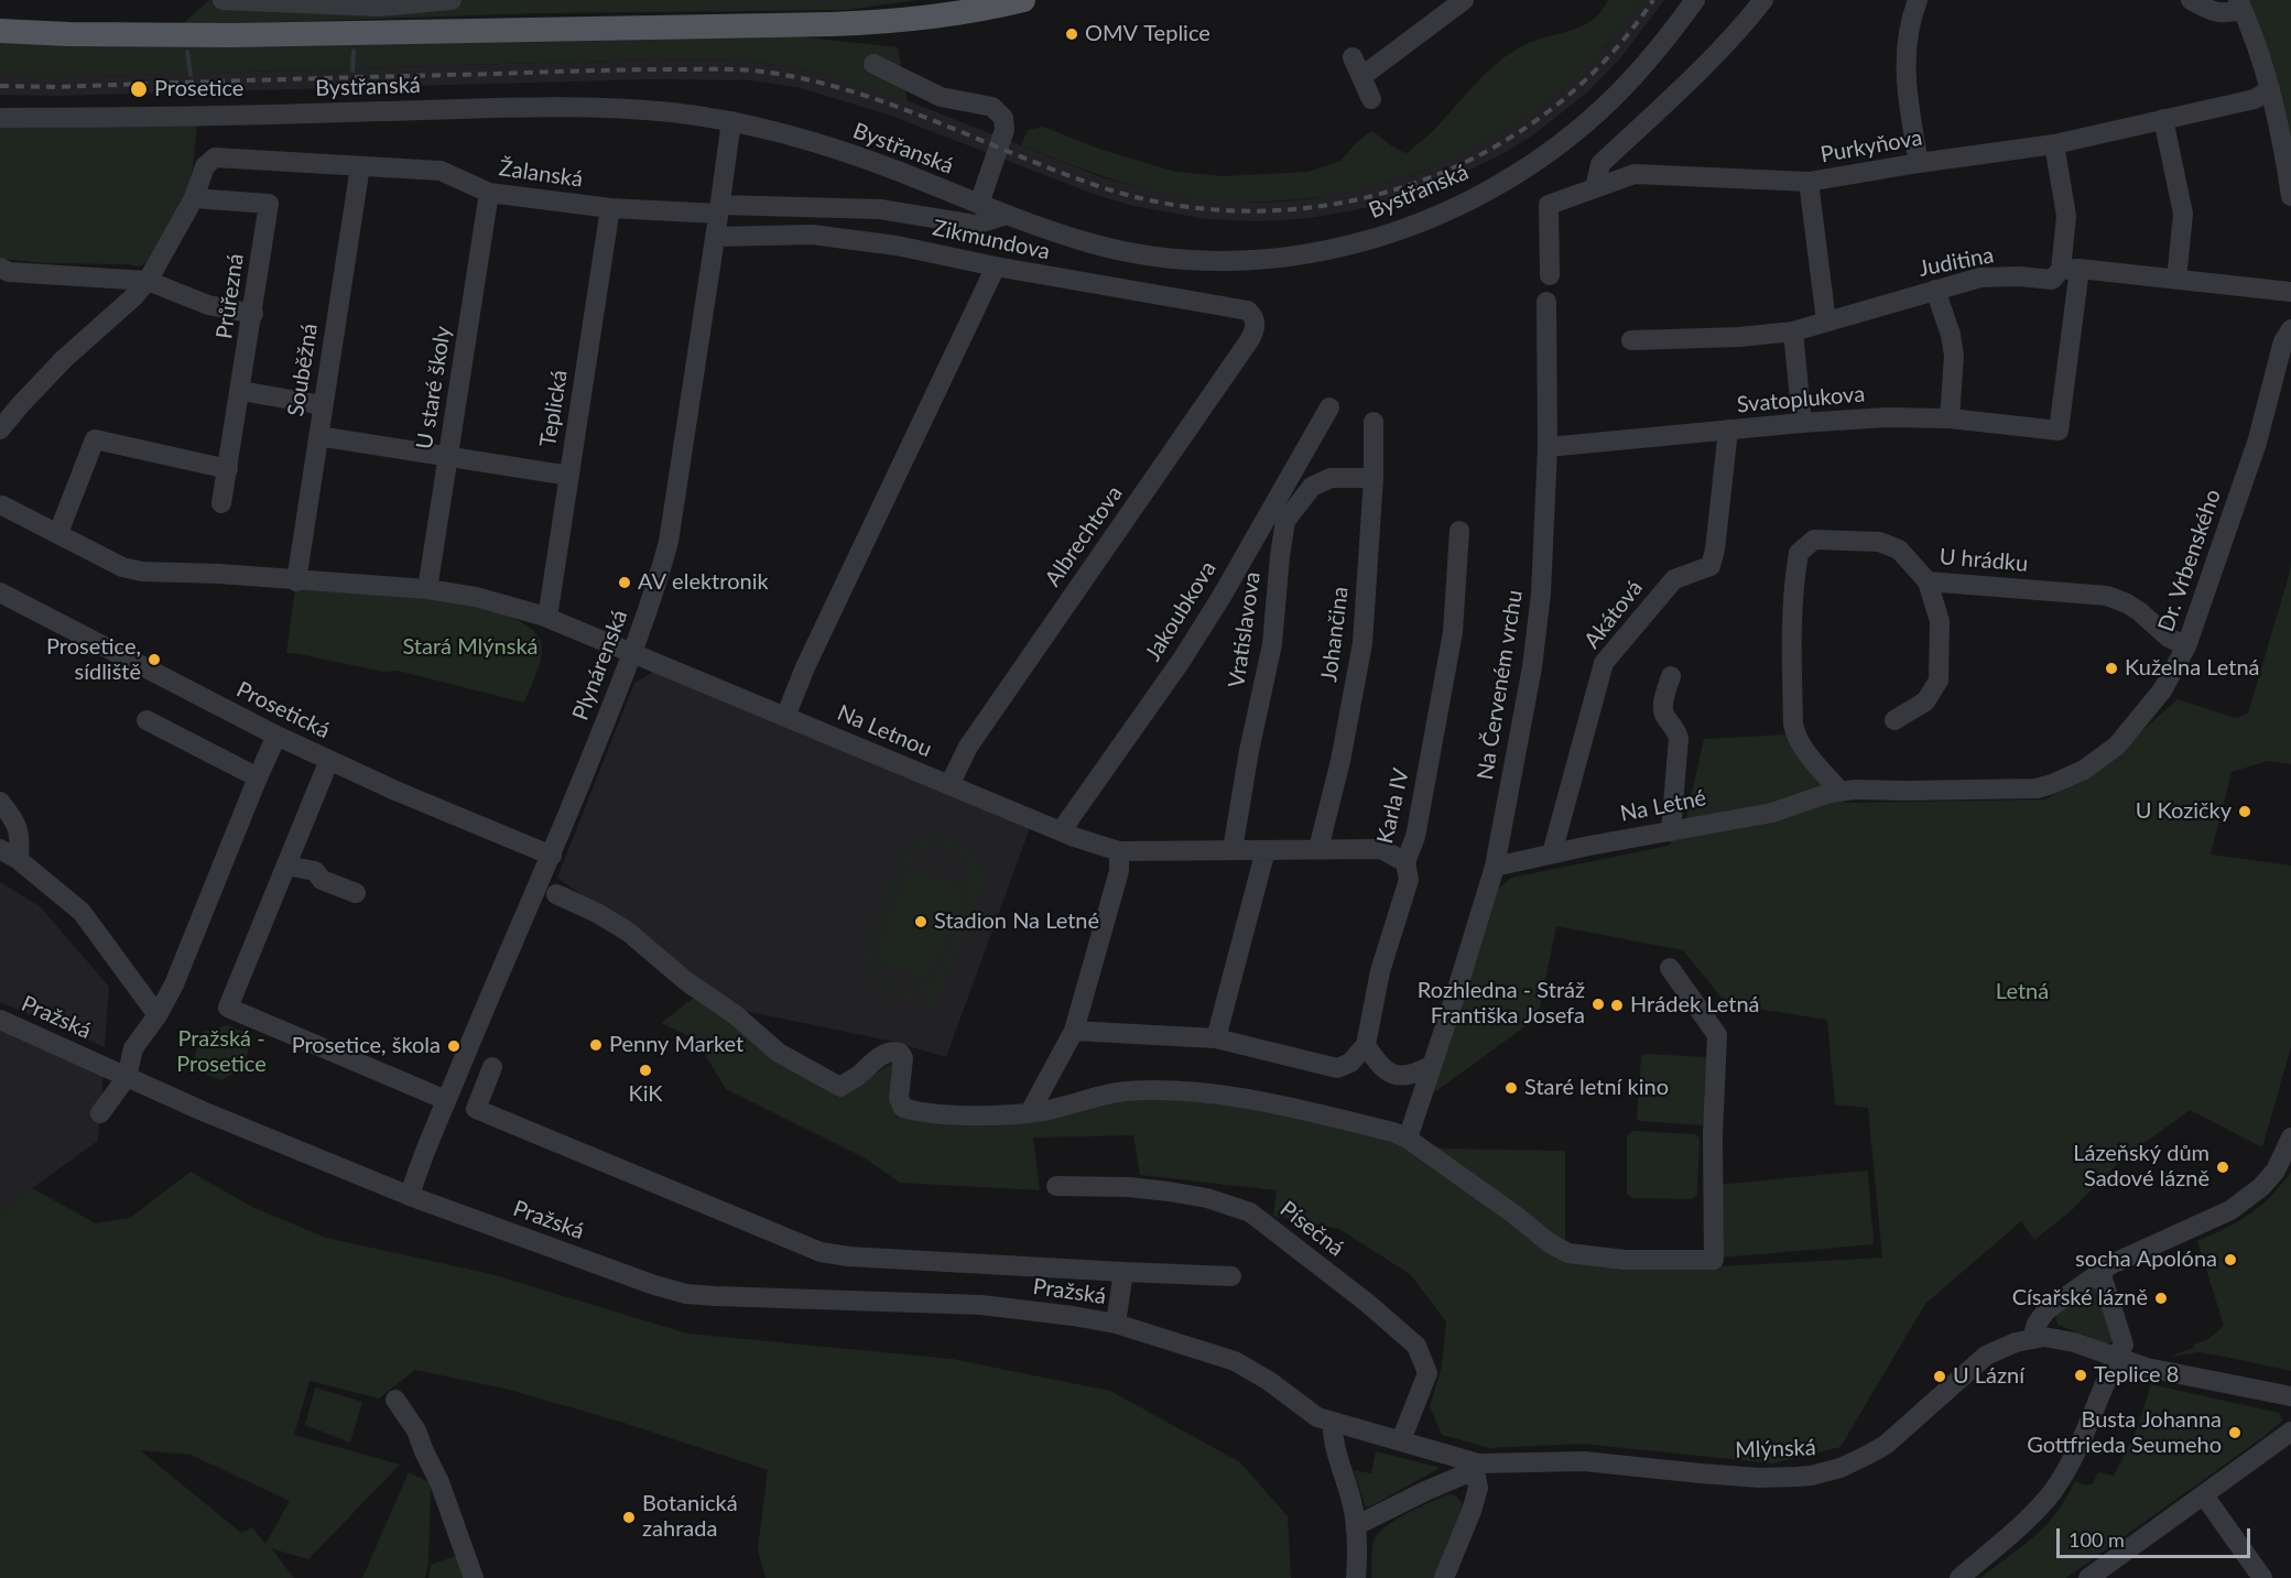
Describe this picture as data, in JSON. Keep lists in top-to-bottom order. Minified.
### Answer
{"streets":{"street":["Bystřanská","Purkyňova","Žalanská","Zikmundova","Juditina","Průřezná","Souběžná","U staré školy","Svatoplukova","Teplická","Albrechtova","U hrádku","Dr. Vrbenského","Jakoubkova","Akátová","Vratislavova","Johančina","Plynárenská","Na Červeném vrchu","Prosetická","Na Letnou","Karla IV","Na Letné","Pražská","Písečná","Mlýnská"]},"crossings":[["Bystřanská","Žalanská"],["Bystřanská","Plynárenská"],["Žalanská","Průřezná"],["Žalanská","Souběžná"],["Žalanská","U staré školy"],["Žalanská","Teplická"],["Žalanská","Plynárenská"],["Zikmundova","Albrechtova"],["Zikmundova","Plynárenská"],["Juditina","Svatoplukova"],["Svatoplukova","Akátová"],["Svatoplukova","Na Červeném vrchu"],["Albrechtova","Na Letnou"],["U hrádku","Dr. Vrbenského"],["U hrádku","Na Letné"],["Dr. Vrbenského","Na Letné"],["Jakoubkova","Na Letnou"],["Akátová","Na Letné"],["Vratislavova","Johančina"],["Vratislavova","Na Letnou"],["Johančina","Na Letnou"],["Plynárenská","Prosetická"],["Plynárenská","Na Letnou"],["Plynárenská","Pražská"],["Na Červeném vrchu","Na Letné"],["Na Letnou","Karla IV"],["Pražská","Písečná"],["Pražská","Mlýnská"]],"parks":["Stará Mlýnská","Letná","Pražská - Prosetice"],"places":["OMV Teplice","Prosetice","AV elektronik","Prosetice, sídliště","Kuželna Letná","U Kozičky","Stadion Na Letné","Rozhledna - Stráž Františka Josefa","Hrádek Letná","Penny Market","Prosetice, škola","KiK","Staré letní kino","Lázeňský dům Sadové lázně","socha Apolóna","Císařské lázně","Teplice 8","U Lázní","Busta Johanna Gottfrieda Seumeho","Botanická zahrada"],"scale_bar":"100 m"}
